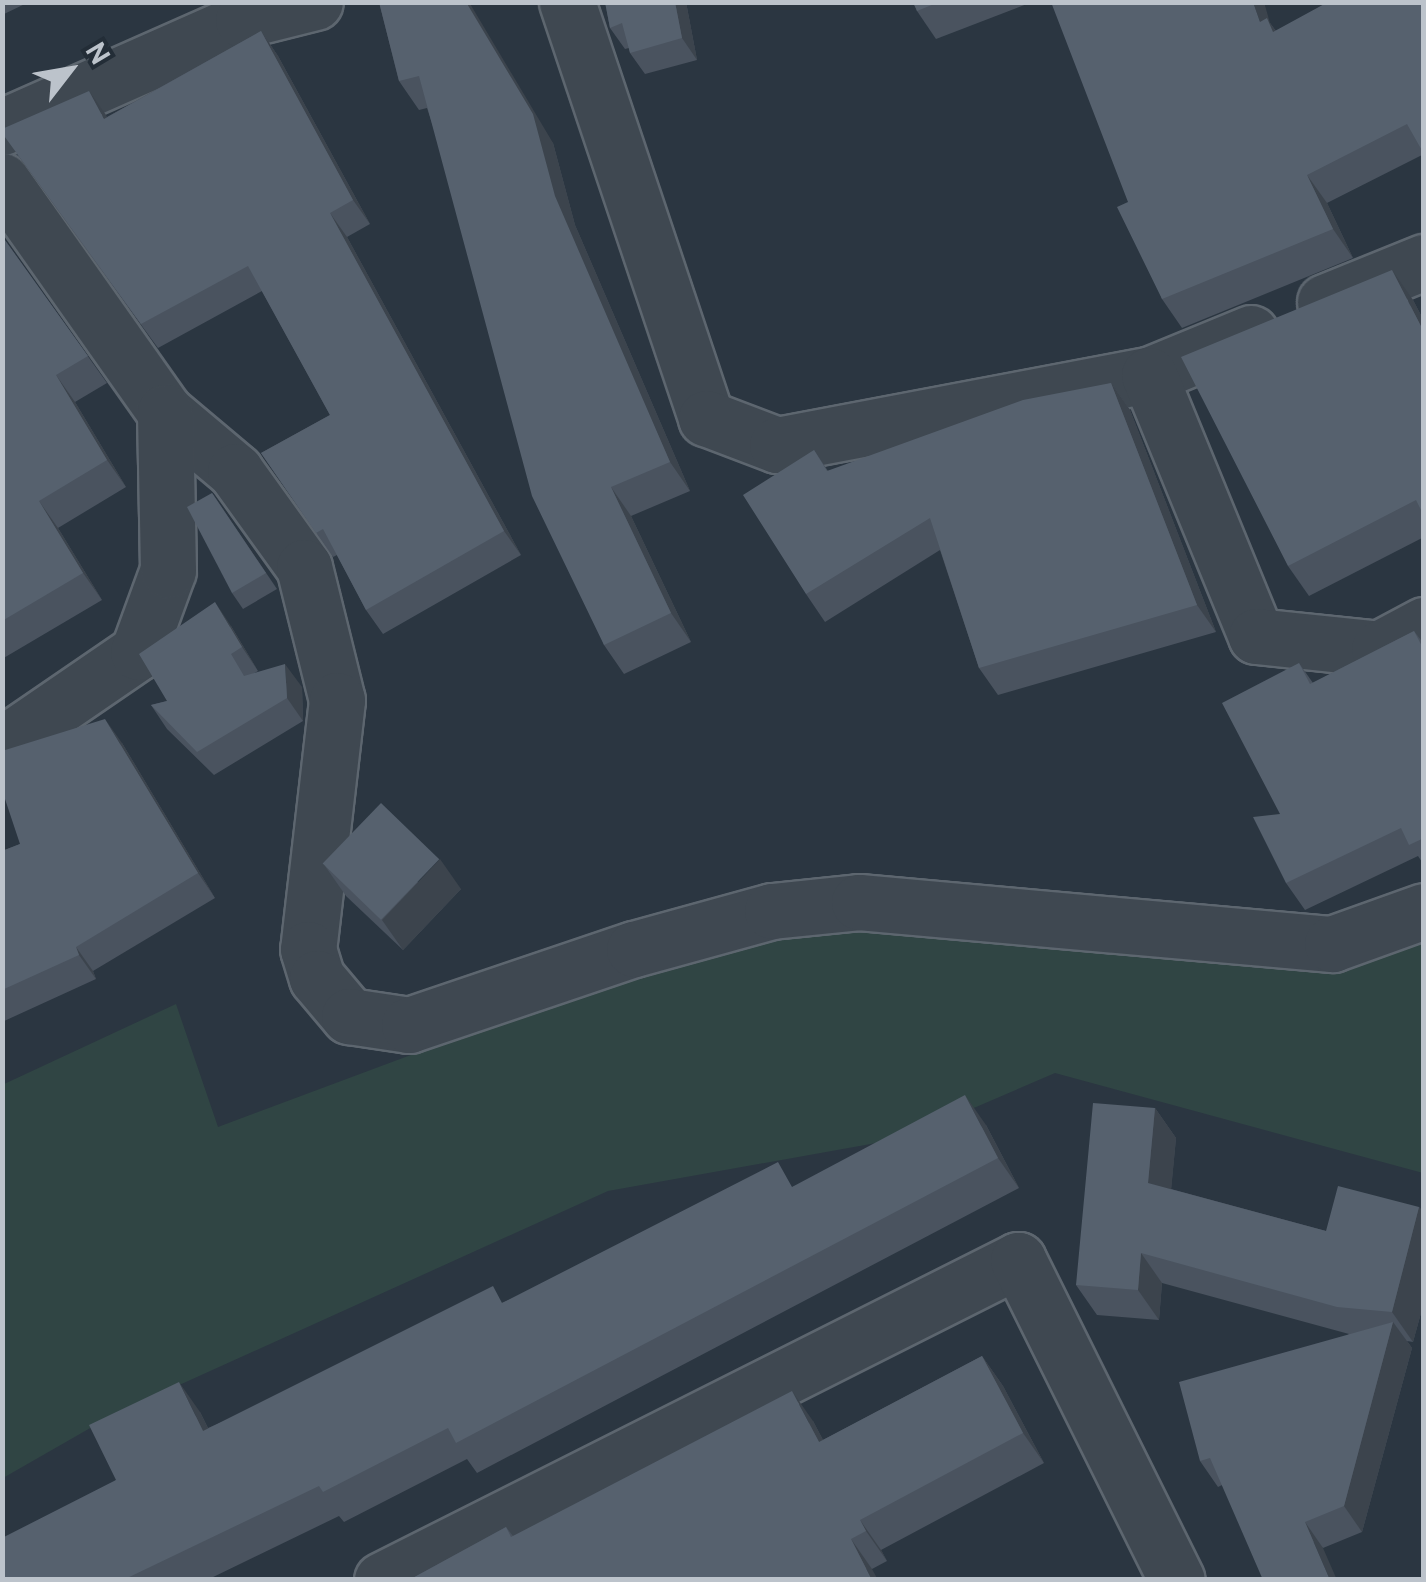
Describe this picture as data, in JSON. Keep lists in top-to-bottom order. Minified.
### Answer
{"north":"top right"}
